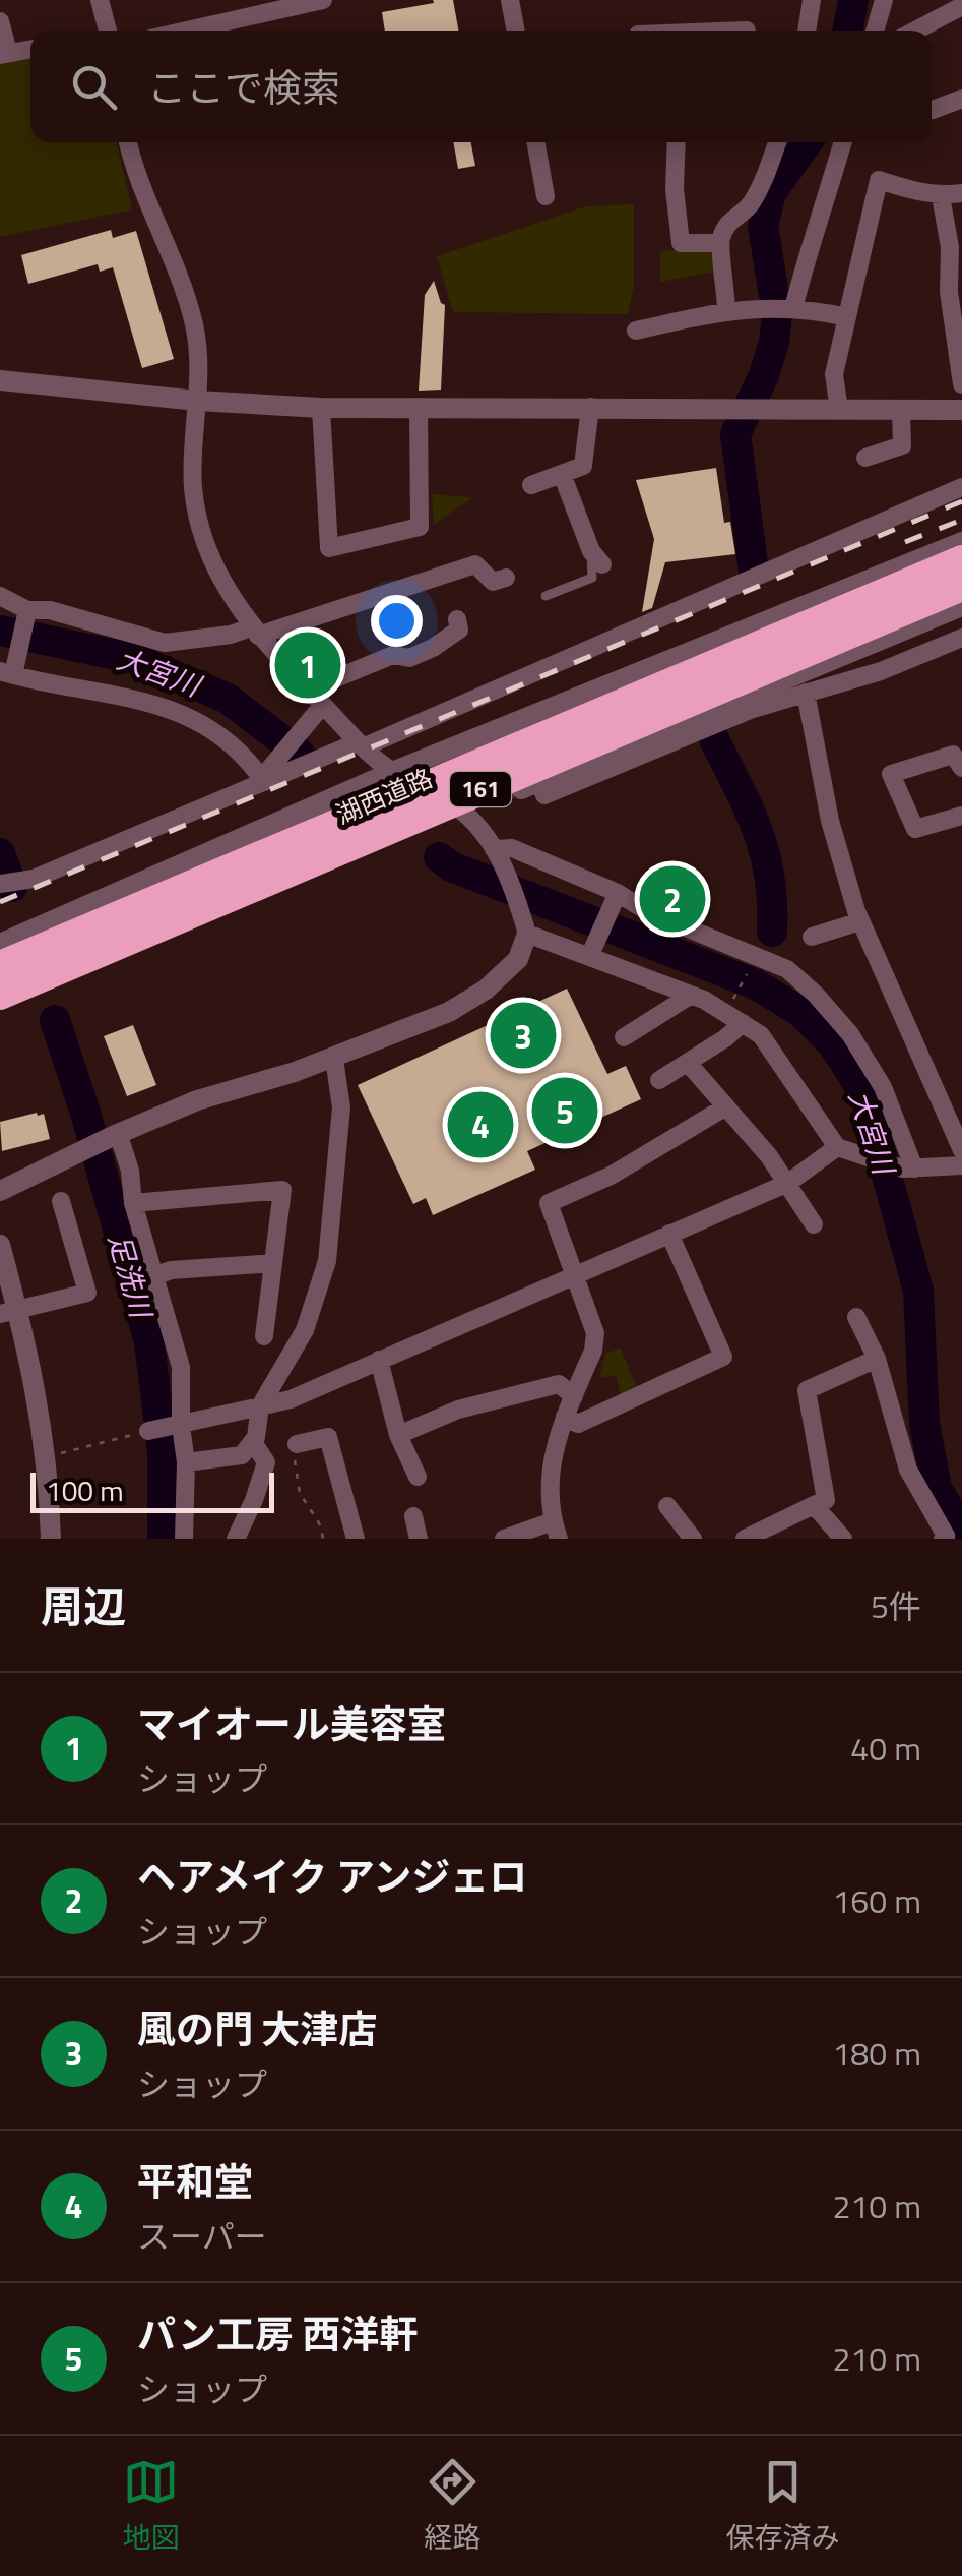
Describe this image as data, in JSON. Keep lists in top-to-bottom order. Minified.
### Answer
{"streets":{"highway":["161","湖西道路"]},"water":["大宮川","足洗川"],"scale_bar":"100 m","page":{"search":"ここで検索","pins":["1","2","3","5","4"],"scale":"100 m","heading":["周辺","5件"],"list":[{"mark":"1","name":"マイオール美容室","note":"ショップ","value":"40 m"},{"mark":"2","name":"ヘアメイク アンジェロ","note":"ショップ","value":"160 m"},{"mark":"3","name":"風の門 大津店","note":"ショップ","value":"180 m"},{"mark":"4","name":"平和堂","note":"スーパー","value":"210 m"},{"mark":"5","name":"パン工房 西洋軒","note":"ショップ","value":"210 m"}],"nav":["地図","経路","保存済み"]}}
